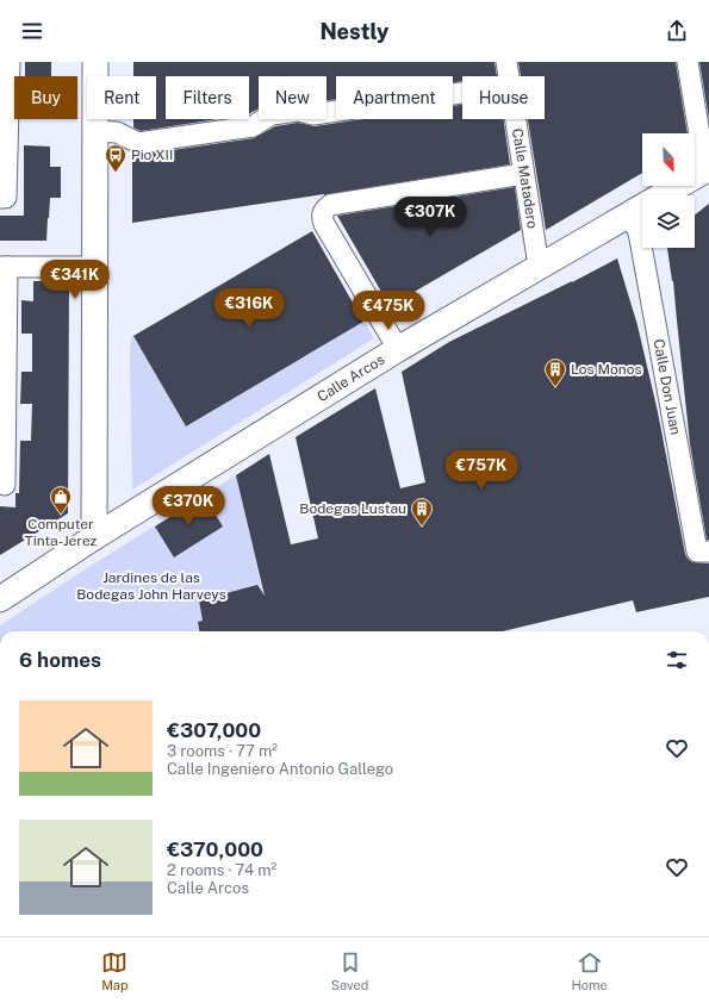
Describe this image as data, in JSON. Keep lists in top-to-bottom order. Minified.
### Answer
{"streets":{"street":["Calle Matadero","Calle Arcos","Calle Don Juan"]},"crossings":[["Calle Matadero","Calle Arcos"],["Calle Arcos","Calle Don Juan"]],"parks":["Jardines de las Bodegas John Harveys"],"places":{"bus stop":["Pio XII"],"building":["Los Monos","Bodegas Lustau"],"shop":["Computer Tinta-Jerez"]},"north":"bottom right","page":{"header":"Nestly","chip":["Buy","Rent","Filters","New","Apartment","House"],"price":["€307K","€341K","€316K","€475K","€757K","€370K"],"heading":"6 homes","list":[{"name":"€307,000","note":"3 rooms · 77 m² · Calle Ingeniero Antonio Gallego"},{"name":"€370,000","note":"2 rooms · 74 m² · Calle Arcos"}],"tabs":["Map","Saved","Home"]}}
